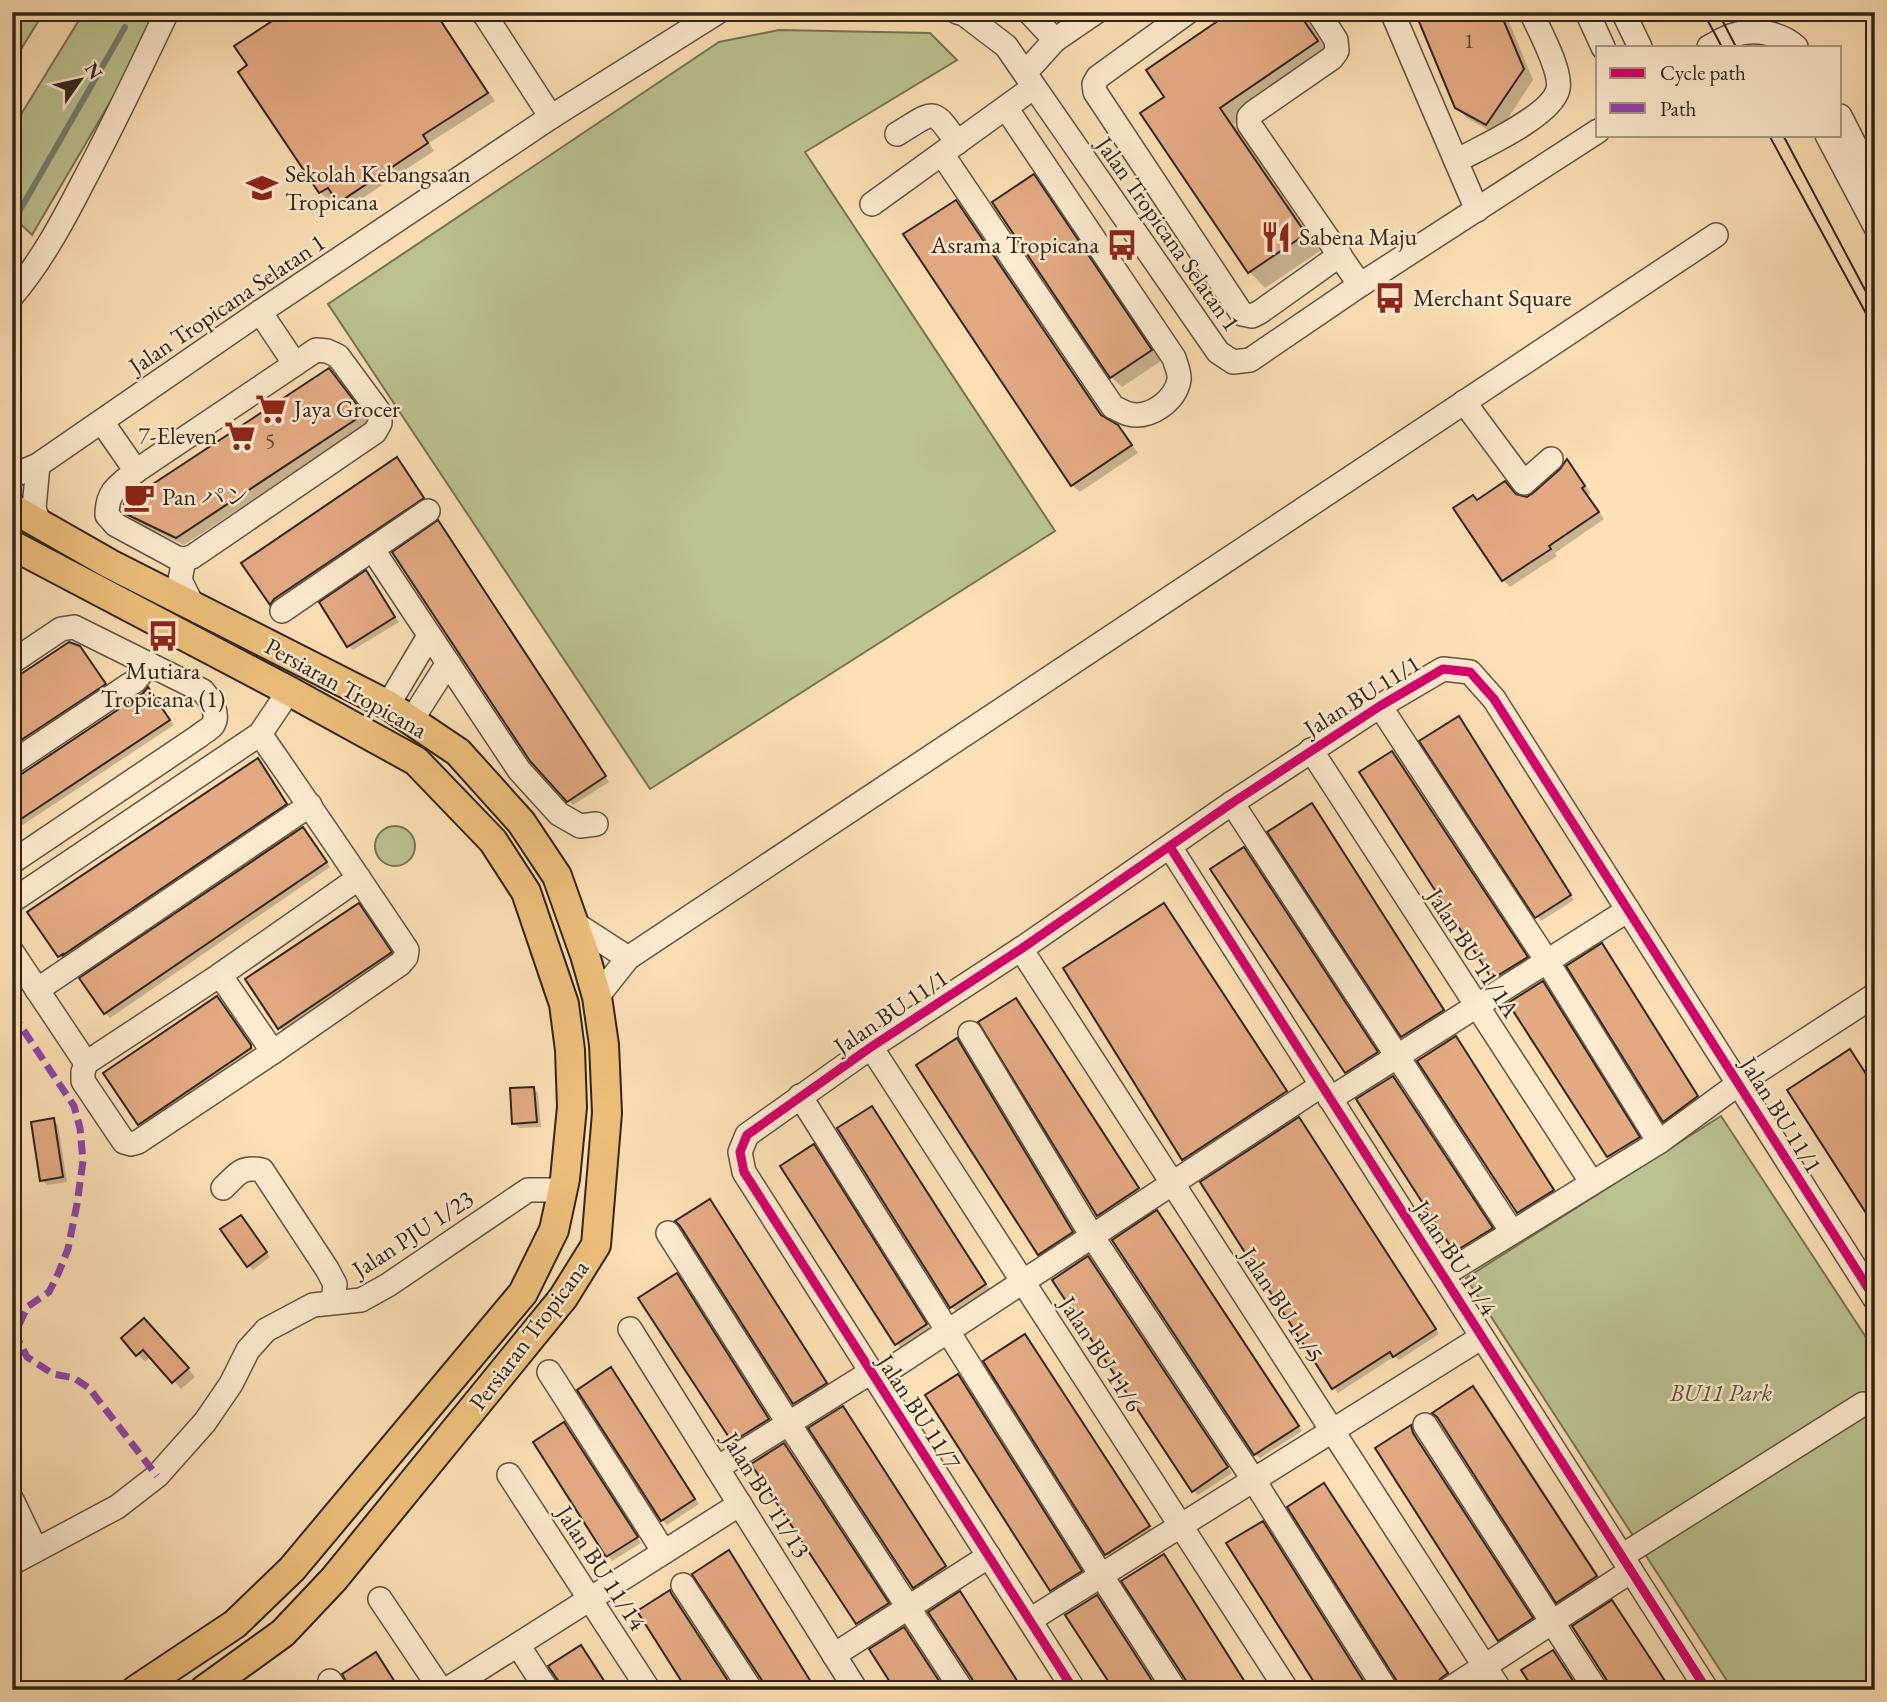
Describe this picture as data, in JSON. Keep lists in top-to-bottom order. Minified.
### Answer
{"streets":{"main road":["Persiaran Tropicana"],"street":["Jalan Tropicana Selatan 1","Jalan BU 11/1","Jalan BU 11/1A","Jalan PJU 1/23","Jalan BU 11/4","Jalan BU 11/5","Jalan BU 11/6","Jalan BU 11/7","Jalan BU 11/13","Jalan BU 11/14"]},"crossings":[["Persiaran Tropicana","Jalan PJU 1/23"],["Jalan BU 11/1","Jalan BU 11/1A"],["Jalan BU 11/1","Jalan BU 11/4"],["Jalan BU 11/1","Jalan BU 11/5"],["Jalan BU 11/1","Jalan BU 11/6"],["Jalan BU 11/1","Jalan BU 11/7"]],"parks":["BU11 Park"],"places":{"school or university":["Sekolah Kebangsaan Tropicana"],"restaurant":["Sabena Maju"],"bus stop":["Asrama Tropicana","Merchant Square","Mutiara Tropicana (1)"],"supermarket":["Jaya Grocer","7-Eleven"],"cafe":["Pan パン"]},"house_numbers":["1","5"],"legend":["Cycle path","Path"],"north":"top right"}
